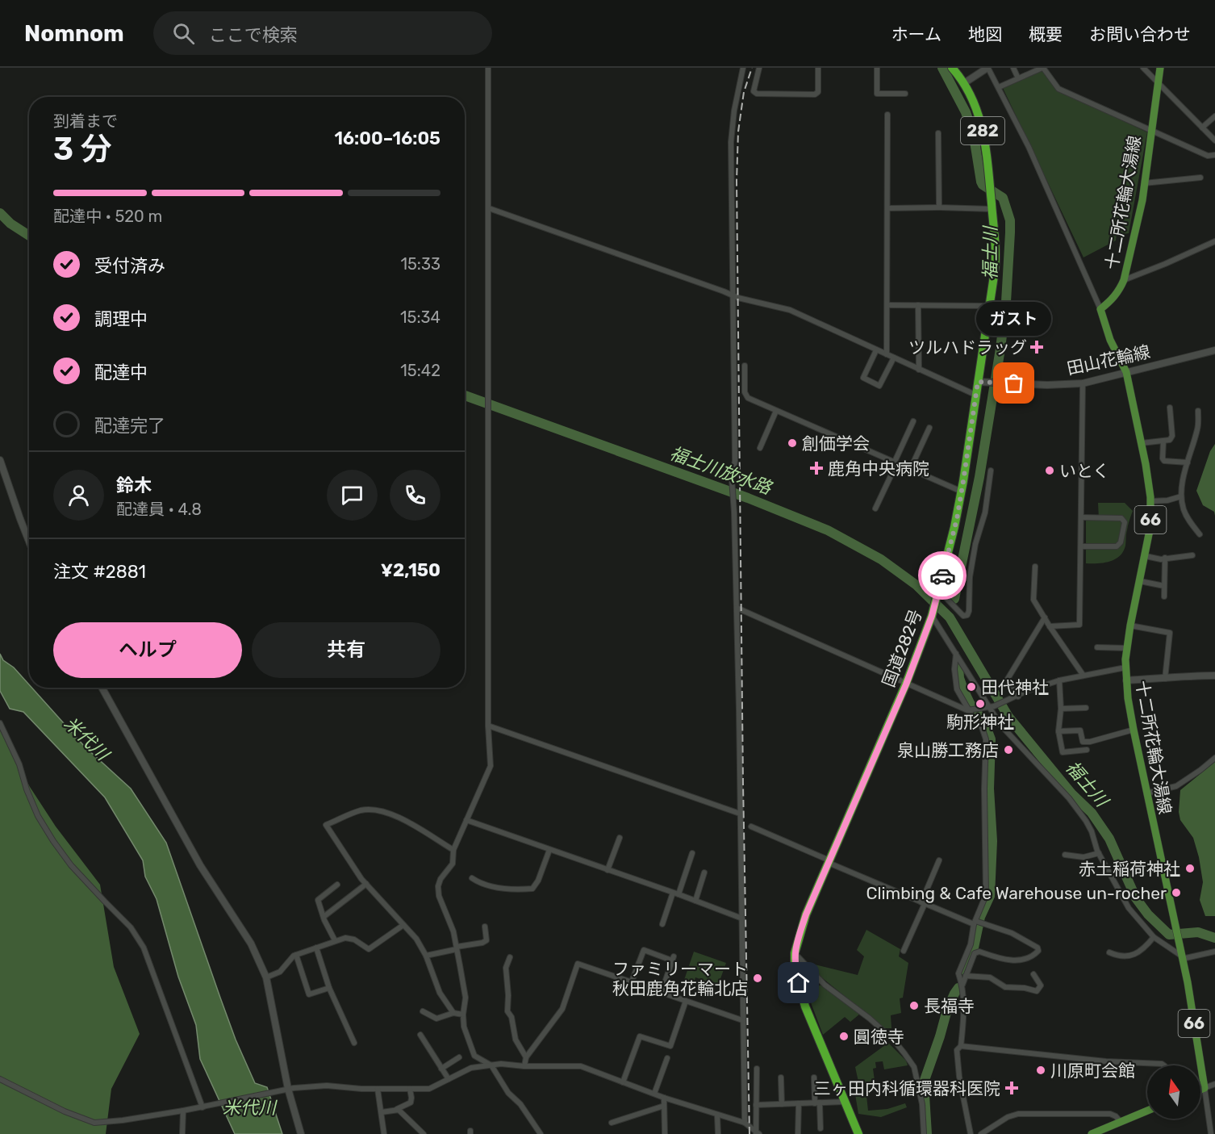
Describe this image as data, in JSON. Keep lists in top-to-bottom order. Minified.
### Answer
{"streets":{"highway":["282","国道282号"],"main road":["十二所花輪大湯線","66"],"street":["田山花輪線"]},"crossings":[["十二所花輪大湯線","田山花輪線"],["田山花輪線","国道282号"]],"water":["福士川","福士川放水路","米代川"],"places":{"health":["ツルハドラッグ","鹿角中央病院","三ヶ田内科循環器科医院"],"other":["ガスト","創価学会","いとく","田代神社","駒形神社","泉山勝工務店","赤土稲荷神社","Climbing & Cafe Warehouse un-rocher","ファミリーマート 秋田鹿角花輪北店","長福寺","圓徳寺","川原町会館"]},"north":"top","page":{"header":"Nomnom","search":"ここで検索","nav":["ホーム","地図","概要","お問い合わせ"],"heading":["3 分","到着まで","16:00–16:05"],"panel":["鈴木","配達員 · 4.8","注文 #2881","¥2,150"],"bar":"配達中 · 520 m","list":[["受付済み","15:33"],["調理中","15:34"],["配達中","15:42"],"配達完了"],"bubble":"ガスト","buttons":["ヘルプ","共有"]}}
